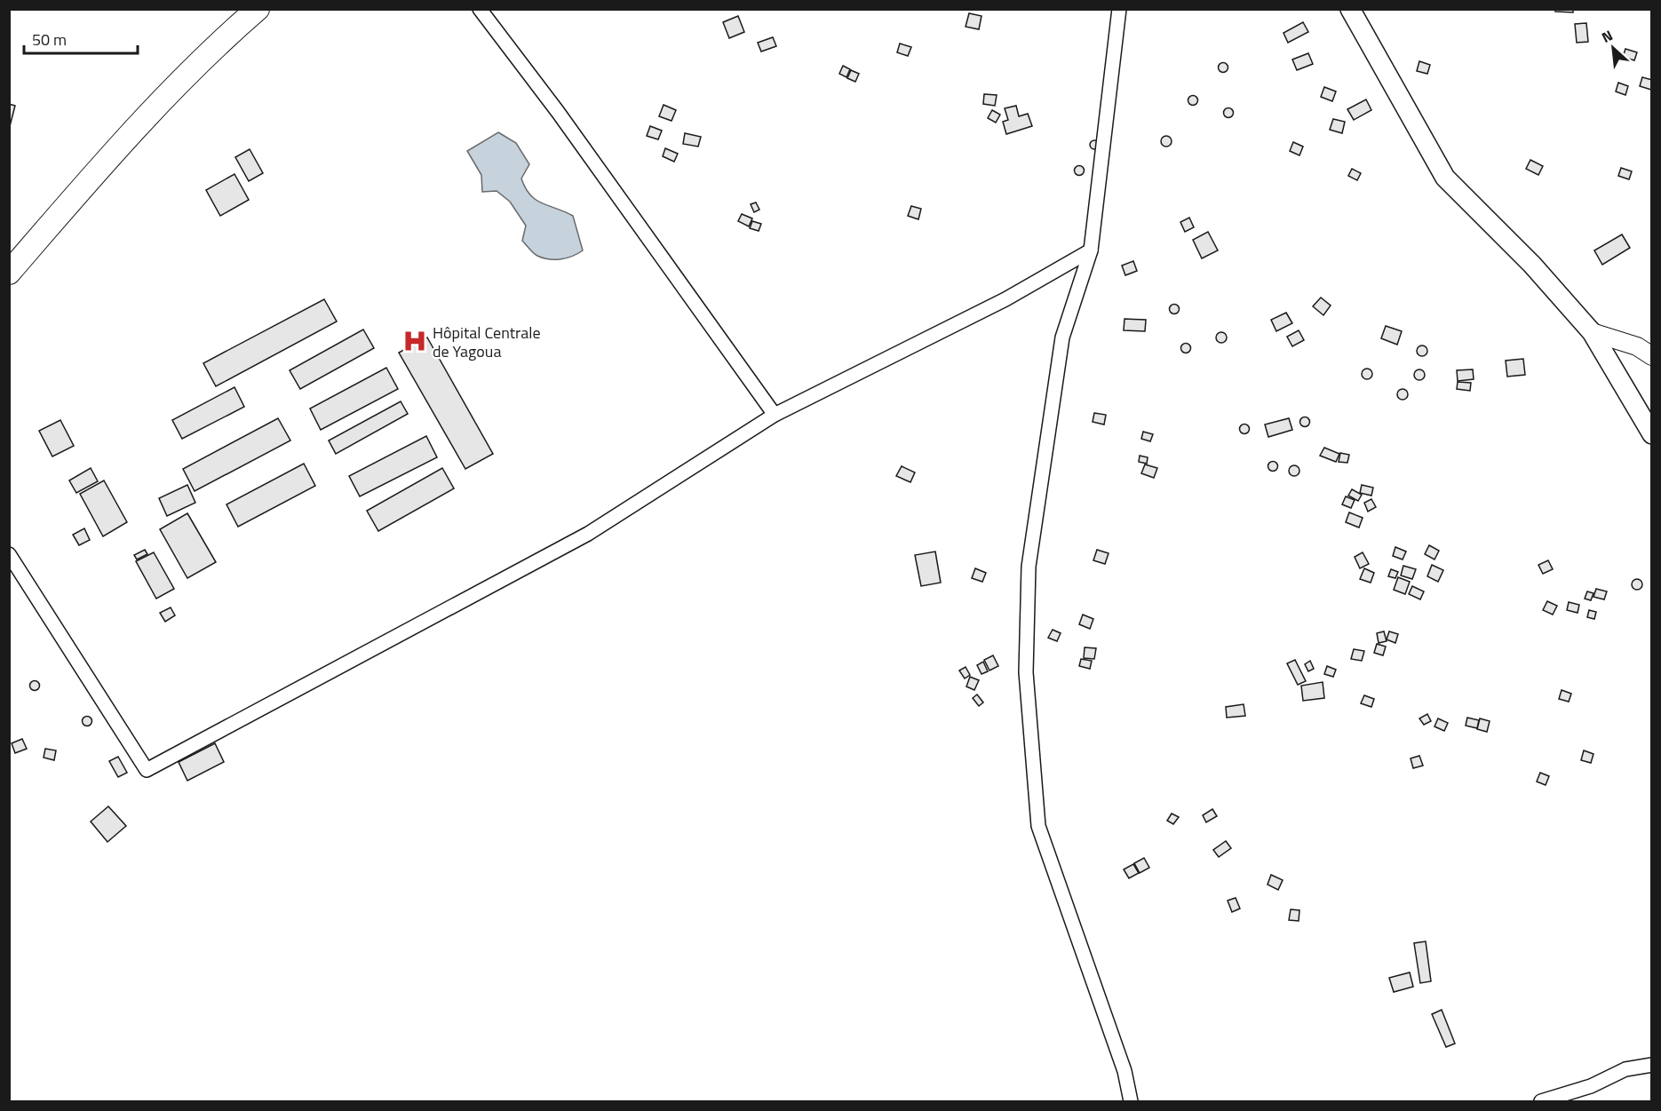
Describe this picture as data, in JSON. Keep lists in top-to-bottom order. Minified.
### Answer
{"places":{"hospital":["Hôpital Centrale de Yagoua"]},"scale_bar":"50 m","north":"top left"}
